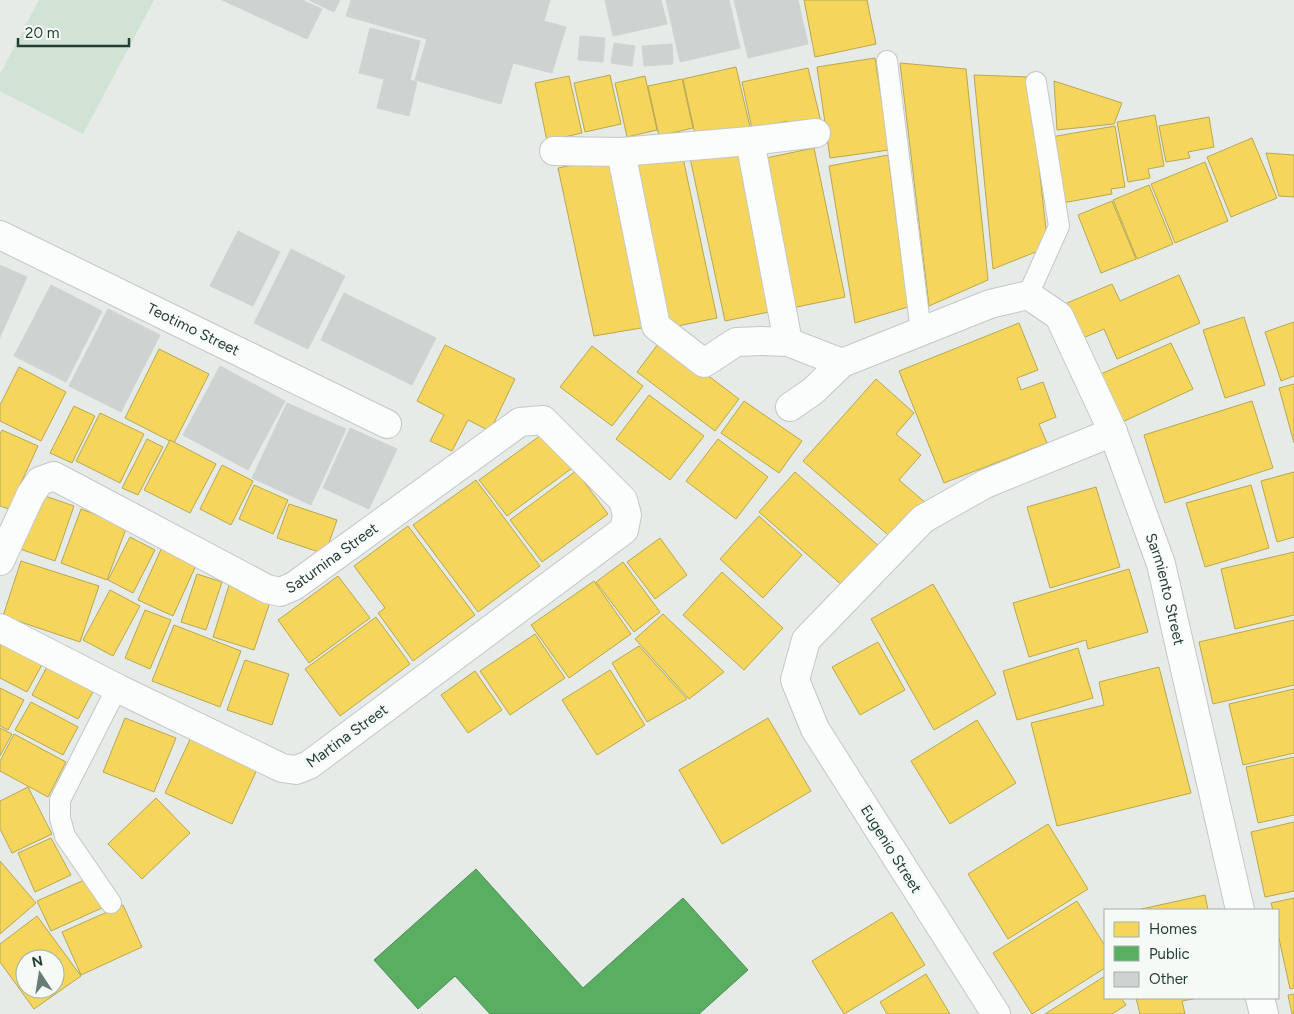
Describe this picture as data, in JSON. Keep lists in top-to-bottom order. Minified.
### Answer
{"streets":{"street":["Teotimo Street","Saturnina Street","Sarmiento Street","Martina Street","Eugenio Street"]},"crossings":[["Saturnina Street","Martina Street"],["Sarmiento Street","Eugenio Street"]],"legend":["Homes","Public","Other"],"scale_bar":"20 m","north":"top"}
